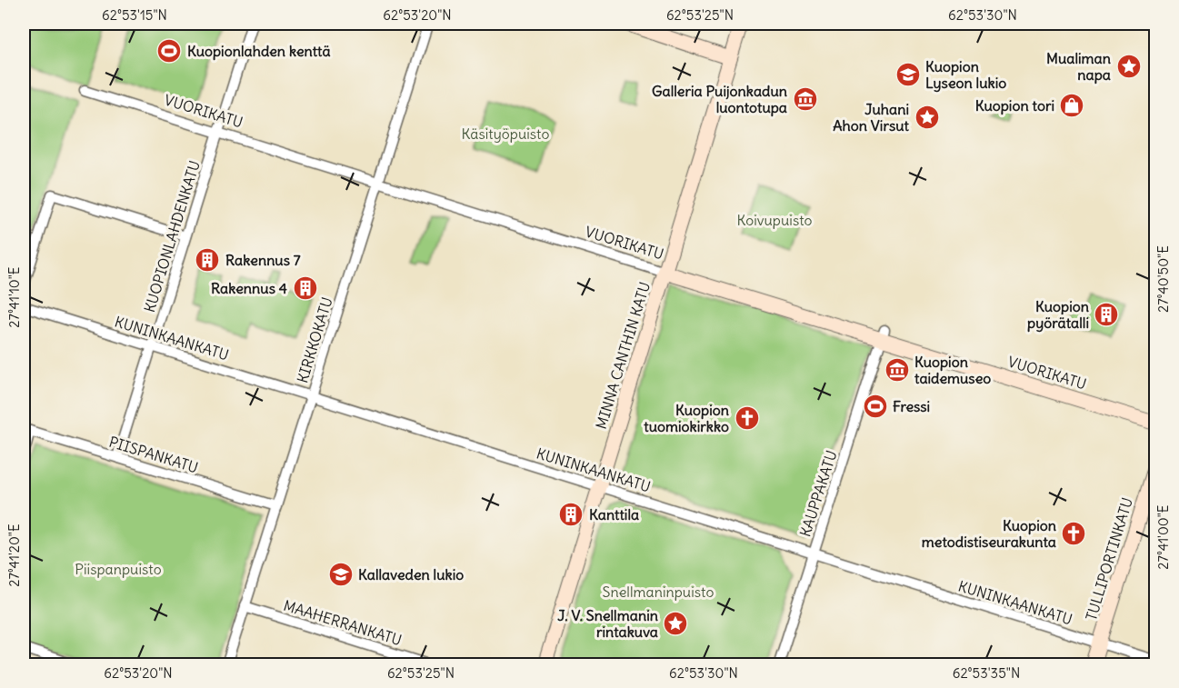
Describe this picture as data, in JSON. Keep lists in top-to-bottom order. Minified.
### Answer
{"streets":{"main road":["VUORIKATU","MINNA CANTHIN KATU","TULLIPORTINKATU"],"street":["KUOPIONLAHDENKATU","KUNINKAANKATU","KIRKKOKATU","PIISPANKATU","KAUPPAKATU","MAAHERRANKATU"]},"crossings":[["VUORIKATU","KUOPIONLAHDENKATU"],["VUORIKATU","KIRKKOKATU"],["VUORIKATU","MINNA CANTHIN KATU"],["VUORIKATU","KAUPPAKATU"],["KUOPIONLAHDENKATU","KUNINKAANKATU"],["KUOPIONLAHDENKATU","PIISPANKATU"],["KUNINKAANKATU","KIRKKOKATU"],["KUNINKAANKATU","MINNA CANTHIN KATU"],["KUNINKAANKATU","KAUPPAKATU"],["KUNINKAANKATU","TULLIPORTINKATU"],["KIRKKOKATU","PIISPANKATU"],["KIRKKOKATU","MAAHERRANKATU"]],"parks":["Käsityöpuisto","Koivupuisto","Piispanpuisto","Snellmaninpuisto"],"places":{"sports":["Kuopionlahden kenttä","Fressi"],"place":["Mualiman napa","Juhani Ahon Virsut","J. V. Snellmanin rintakuva"],"school or university":["Kuopion Lyseon lukio","Kallaveden lukio"],"museum":["Galleria Puijonkadun luontotupa","Kuopion taidemuseo"],"shop":["Kuopion tori"],"building":["Rakennus 7","Rakennus 4","Kuopion pyörätalli","Kanttila"],"church":["Kuopion tuomiokirkko","Kuopion metodistiseurakunta"]},"coordinates":["62°53'15\"N","62°53'20\"N","62°53'25\"N","62°53'30\"N","27°40'50\"E","27°41'10\"E","27°41'00\"E","27°41'20\"E","62°53'35\"N"]}
